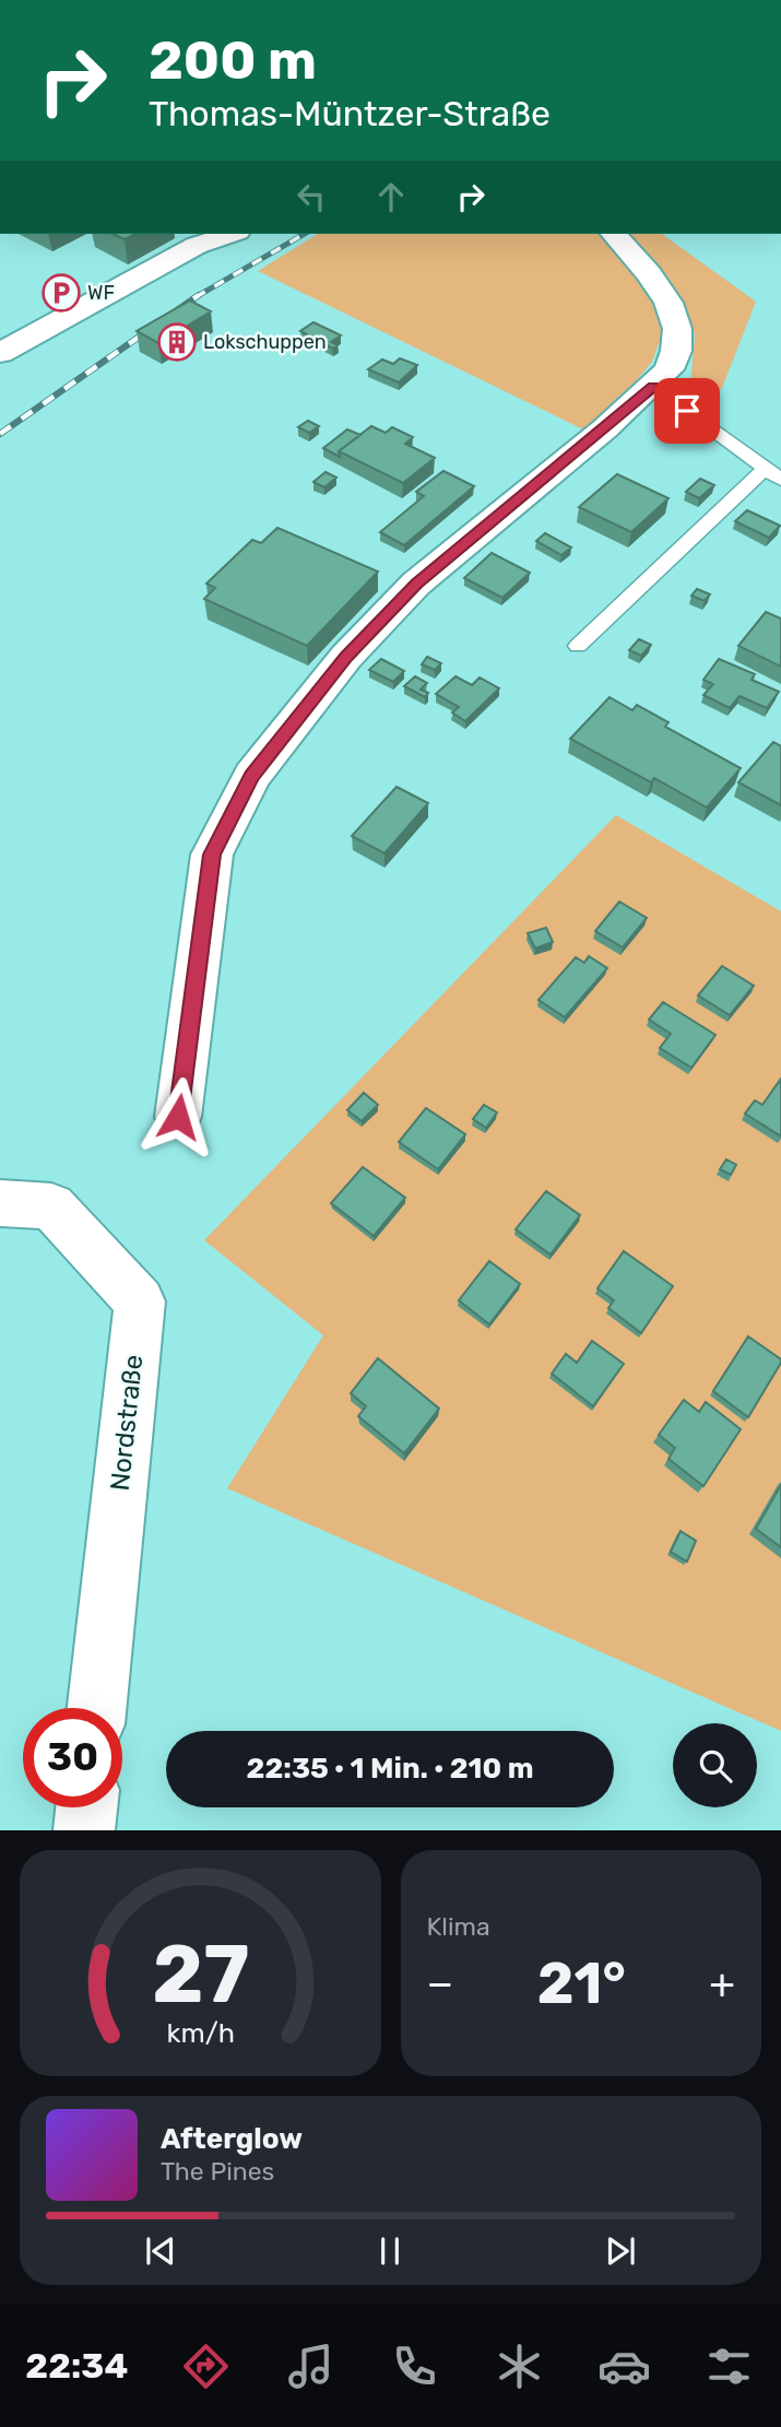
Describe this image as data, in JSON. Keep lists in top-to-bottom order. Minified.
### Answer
{"streets":{"street":["Nordstraße"]},"places":{"parking":["WF"],"building":["Lokschuppen"]},"page":{"turn":["200 m","Thomas-Müntzer-Straße"],"limit":"30","trip":"22:35 · 1 Min. · 210 m","tile":"Klima","heat":["−","21°","+"],"song":["Afterglow","The Pines"],"tabs":"22:34","gauge":["27","km/h"]}}
